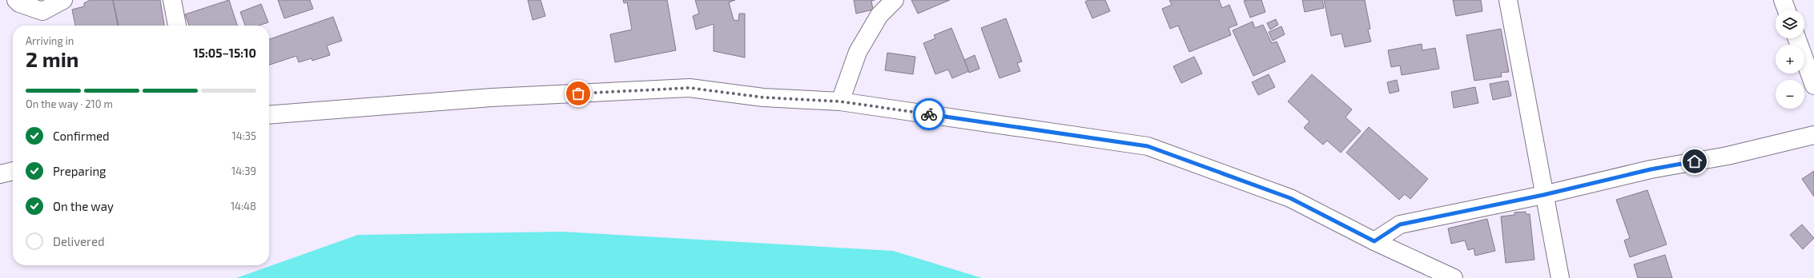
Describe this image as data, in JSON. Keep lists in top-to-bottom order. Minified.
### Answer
{"page":{"map_buttons":["+","−"],"heading":["2 min","Arriving in","15:05–15:10"],"bar":"On the way · 210 m","list":[["Confirmed","14:35"],["Preparing","14:39"],["On the way","14:48"],"Delivered"]}}
